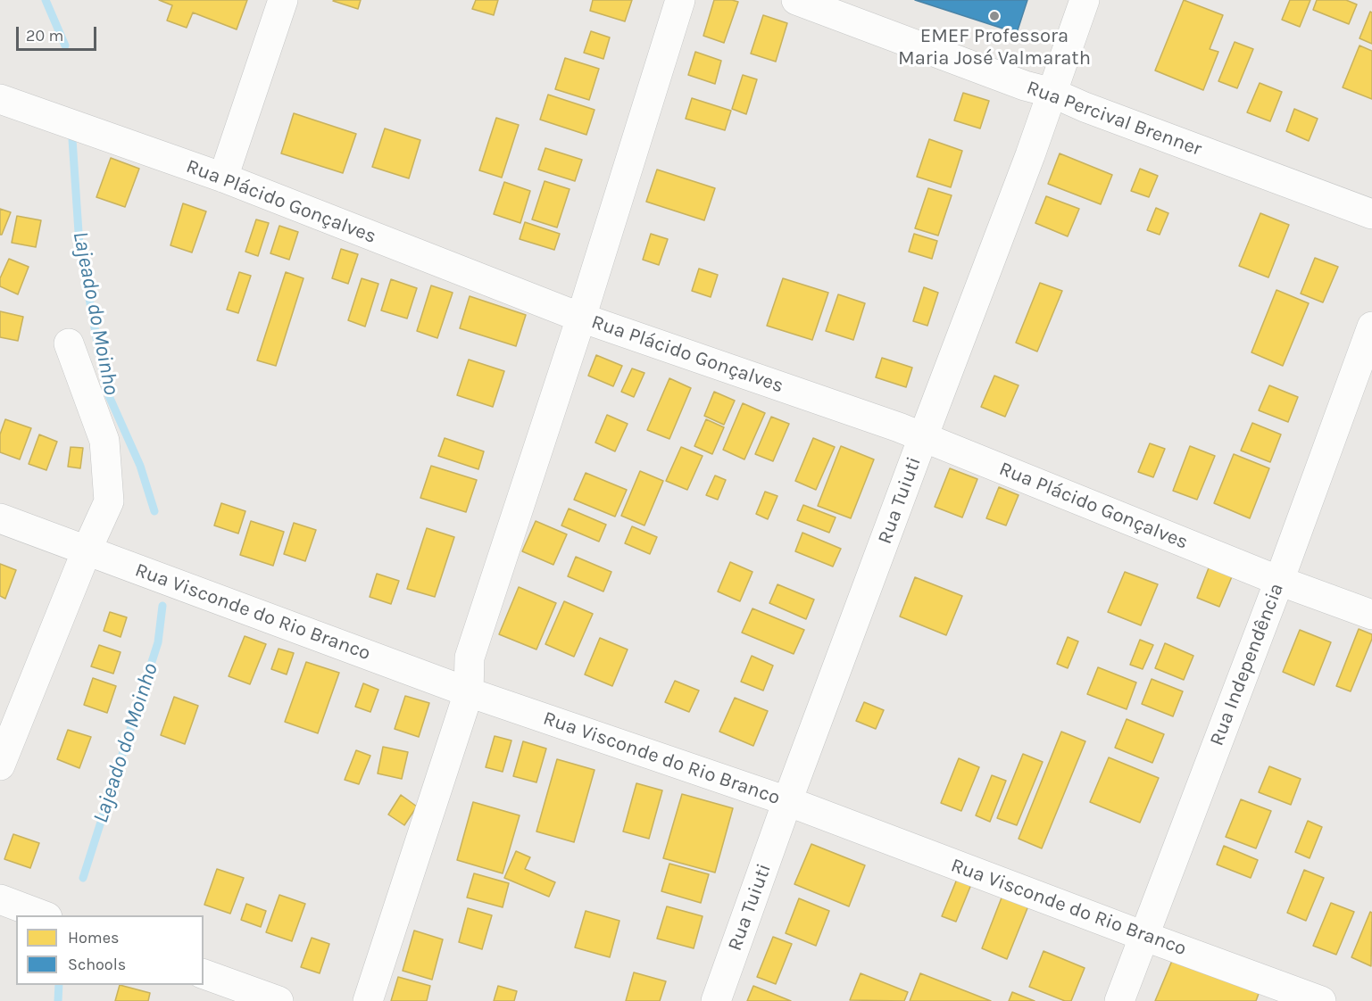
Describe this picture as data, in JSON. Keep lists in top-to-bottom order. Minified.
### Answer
{"streets":{"street":["Rua Percival Brenner","Rua Plácido Gonçalves","Rua Tuiuti","Rua Visconde do Rio Branco","Rua Independência"]},"crossings":[["Rua Percival Brenner","Rua Tuiuti"],["Rua Plácido Gonçalves","Rua Tuiuti"],["Rua Plácido Gonçalves","Rua Independência"],["Rua Tuiuti","Rua Visconde do Rio Branco"],["Rua Visconde do Rio Branco","Rua Independência"]],"water":["Lajeado do Moinho"],"places":["EMEF Professora Maria José Valmarath"],"legend":["Homes","Schools"],"scale_bar":"20 m"}
